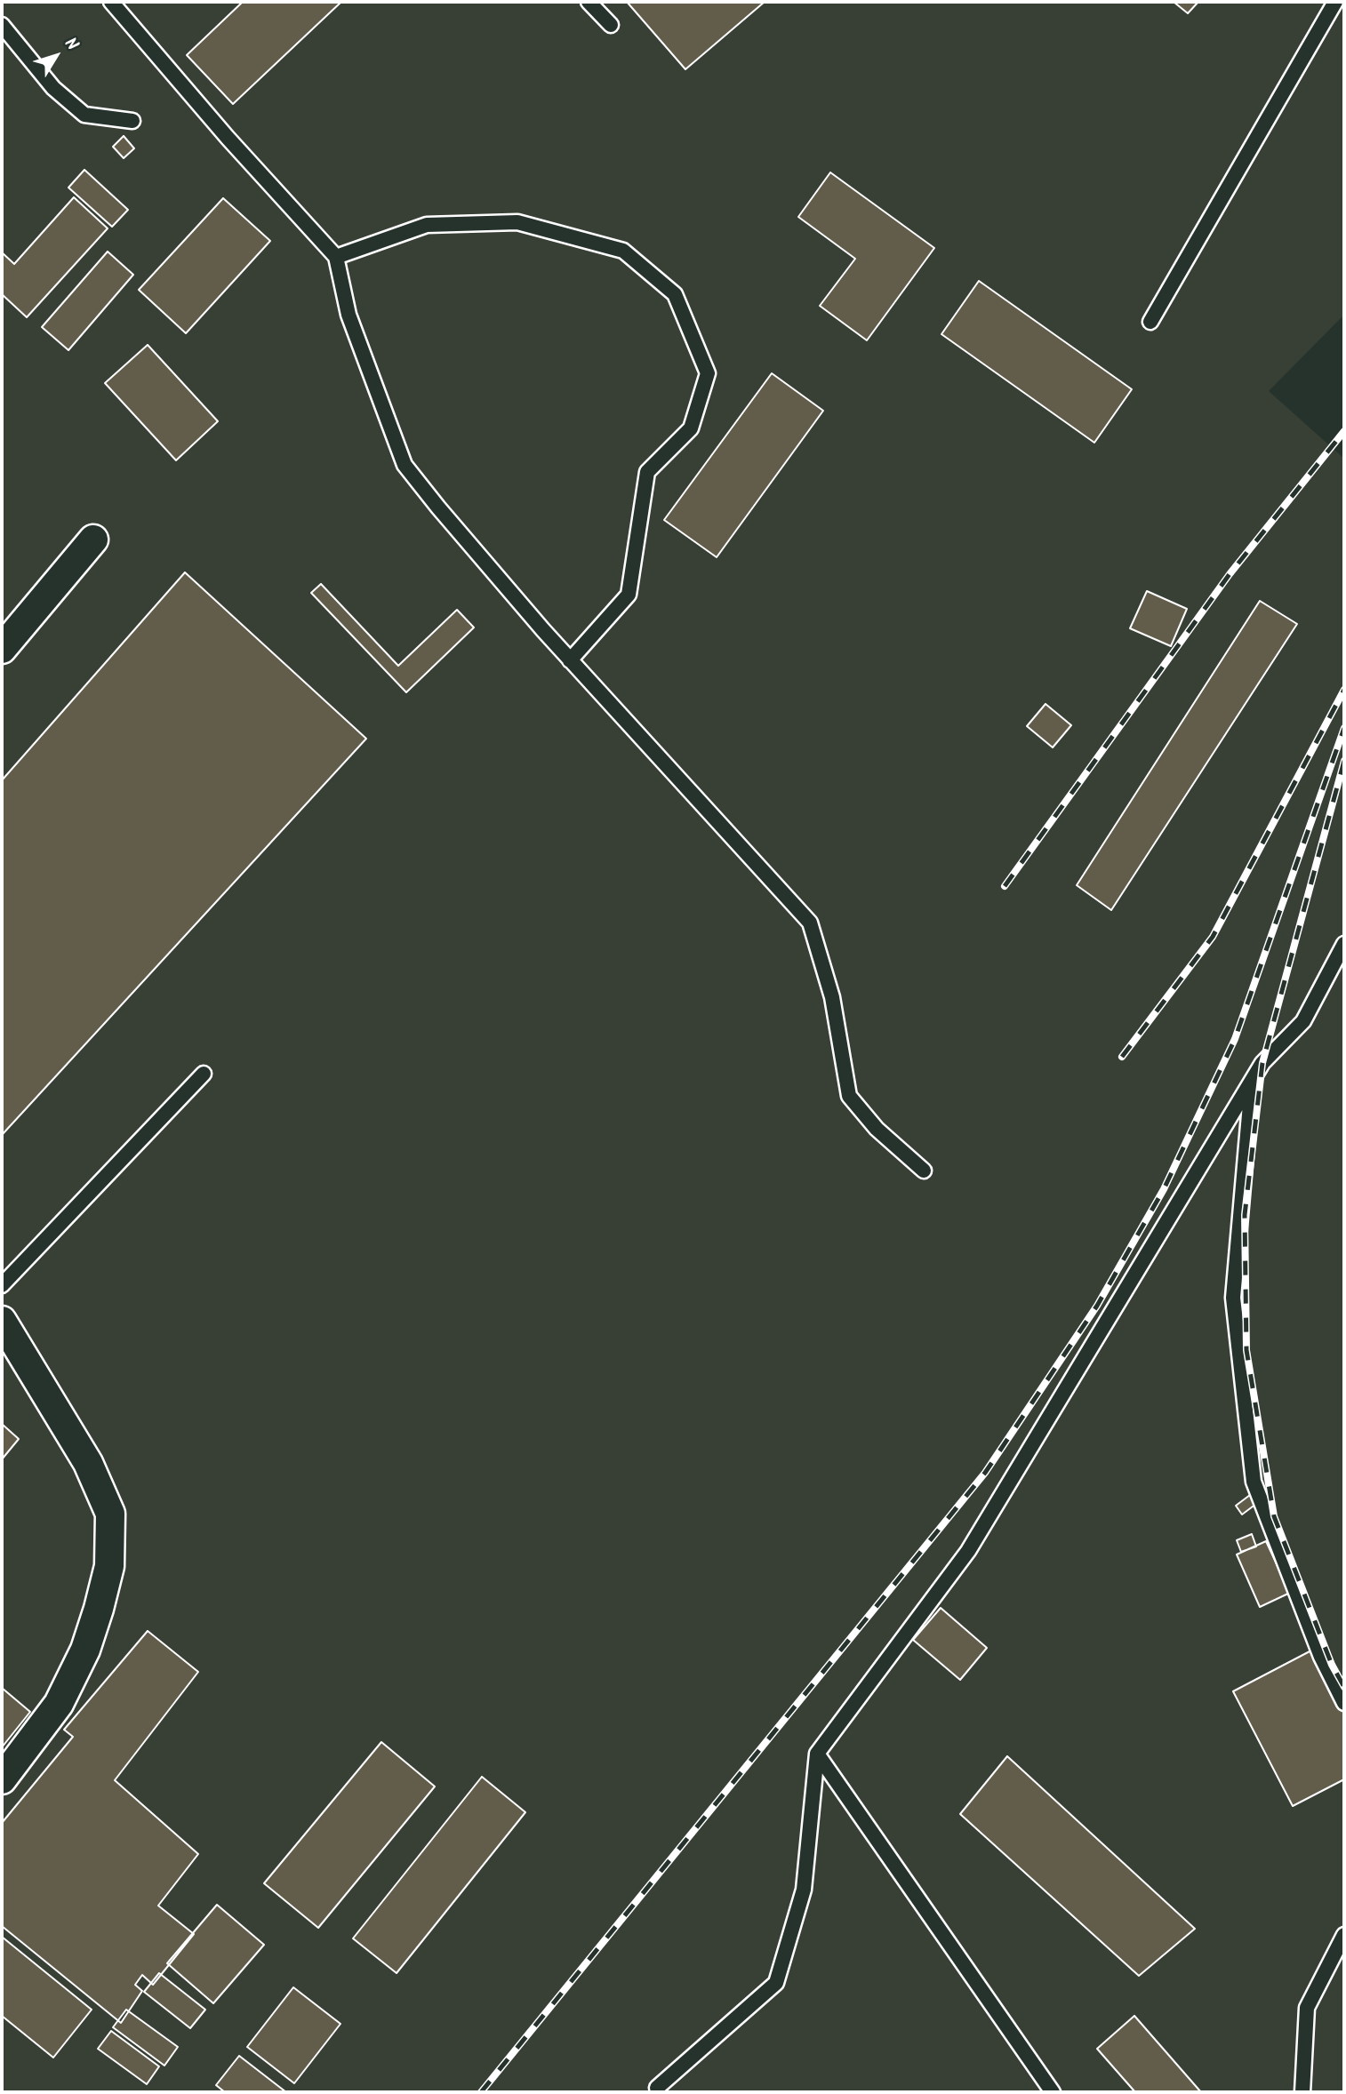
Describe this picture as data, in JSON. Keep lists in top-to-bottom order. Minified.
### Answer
{"north":"top right"}
